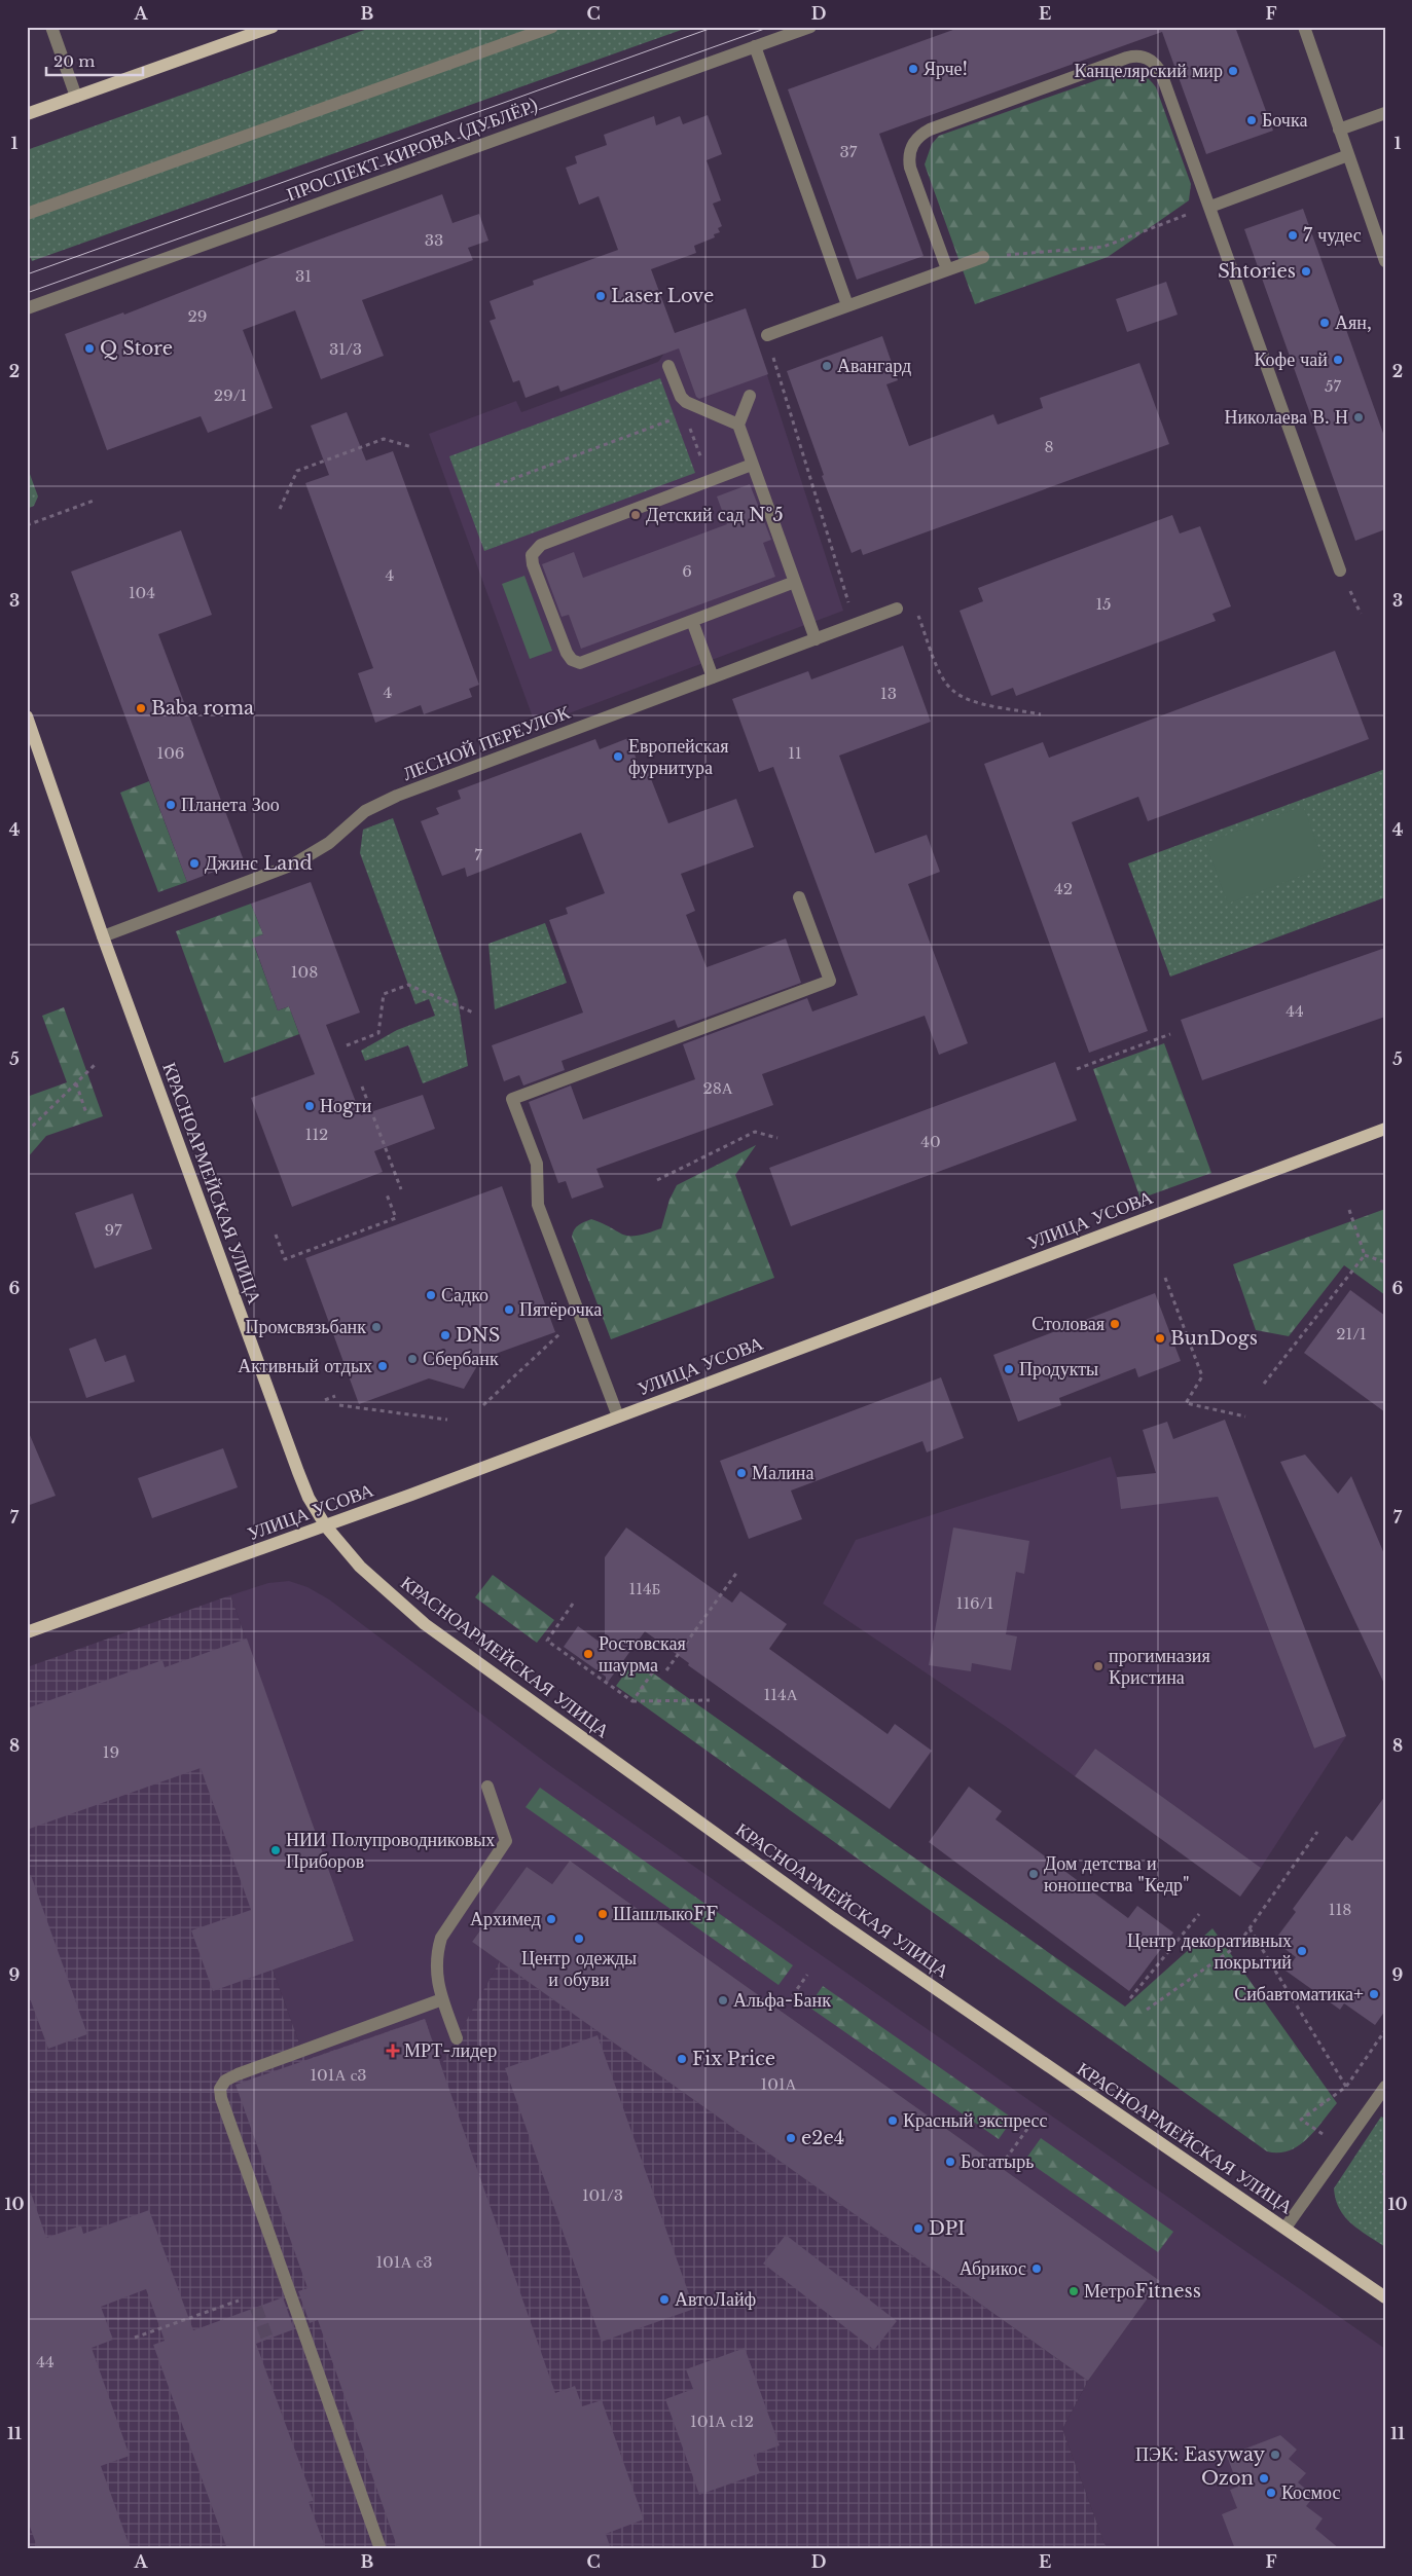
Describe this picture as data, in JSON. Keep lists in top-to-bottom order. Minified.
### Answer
{"streets":{"main road":["КРАСНОАРМЕЙСКАЯ УЛИЦА","УЛИЦА УСОВА"],"street":["ПРОСПЕКТ КИРОВА (ДУБЛЁР)","ЛЕСНОЙ ПЕРЕУЛОК"]},"crossings":[["ЛЕСНОЙ ПЕРЕУЛОК","КРАСНОАРМЕЙСКАЯ УЛИЦА"],["КРАСНОАРМЕЙСКАЯ УЛИЦА","УЛИЦА УСОВА"]],"places":{"other":["Ярче!","Канцелярский мир","Бочка","7 чудес","Shtories","Laser Love","Аян,","Q Store","Кофе чай","Авангард","Николаева В. Н","Детский сад №5","Baba roma","Европейская фурнитура","Планета Зоо","Джинс Land","Ноgти","Садко","Пятёрочка","Столовая","Промсвязьбанк","DNS","BunDogs","Сбербанк","Активный отдых","Продукты","Малина","Ростовская шаурма","прогимназия Кристина","НИИ Полупроводниковых Приборов","Дом детства и юношества \"Кедр\"","ШашлыкоFF","Архимед","Центр одежды и обуви","Центр декоративных покрытий","Сибавтоматика+","Альфа-Банк","Fix Price","Красный экспресс","e2e4","Богатырь","DPI","Абрикос","МетроFitness","АвтоЛайф","ПЭК: Easyway","Ozon","Космос"],"health":["МРТ-лидер"]},"house_numbers":["37","33","31","29","31/3","57","29/1","8","6","4","104","15","4","13","106","11","7","42","108","44","28А","112","40","97","21/1","114Б","116/1","114А","19","118","101А с3","101А","101/3","101А с3","44","101А с12"],"scale_bar":"20 m","grid":{"columns":["A","B","C","D","E","F"],"rows":["1","2","3","4","5","6","7","8","9","10","11"]}}
